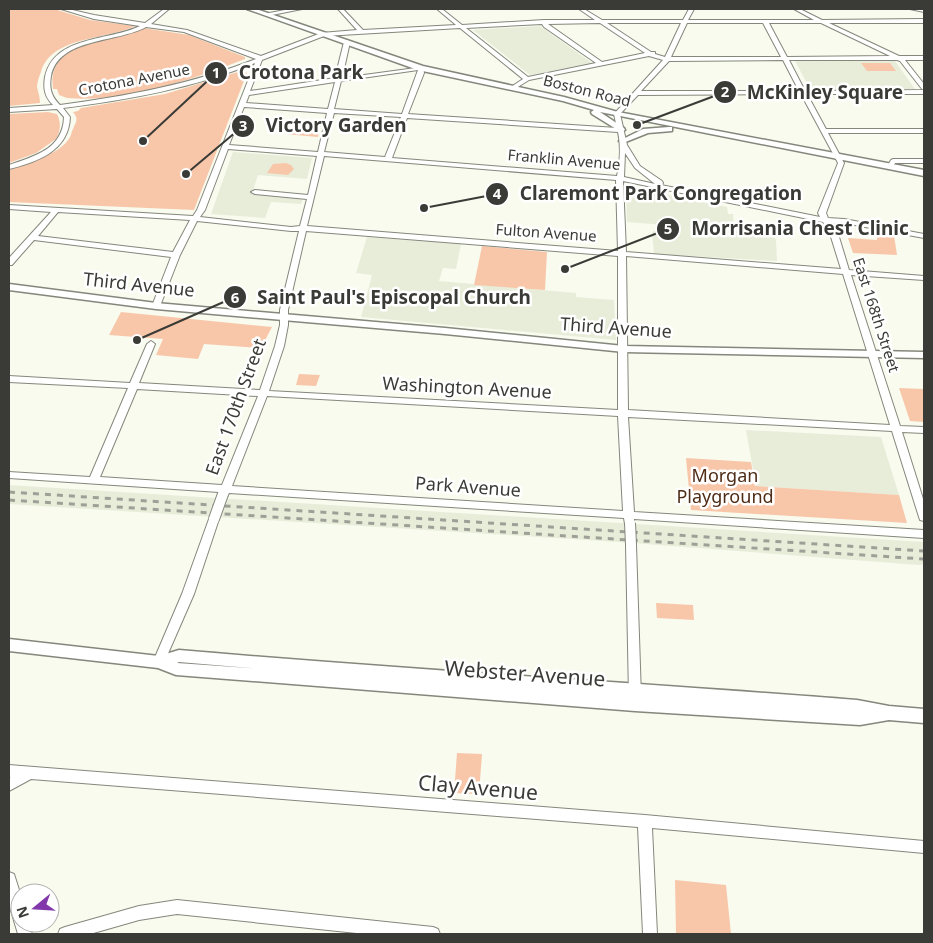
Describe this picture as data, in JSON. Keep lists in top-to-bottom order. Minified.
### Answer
{"streets":{"main road":["Boston Road","Third Avenue","Webster Avenue"],"street":["Crotona Avenue","Franklin Avenue","Fulton Avenue","East 168th Street","Washington Avenue","East 170th Street","Park Avenue","Clay Avenue"]},"crossings":[["Crotona Avenue","Boston Road"],["Boston Road","East 170th Street"],["Franklin Avenue","East 168th Street"],["Franklin Avenue","East 170th Street"],["Fulton Avenue","East 168th Street"],["Fulton Avenue","East 170th Street"],["Third Avenue","East 168th Street"],["Third Avenue","East 170th Street"],["East 168th Street","Washington Avenue"],["Washington Avenue","East 170th Street"],["East 170th Street","Park Avenue"],["East 170th Street","Webster Avenue"]],"parks":["Morgan Playground"],"places":["McKinley Square","Crotona Park","Victory Garden","Claremont Park Congregation","Morrisania Chest Clinic","Saint Paul's Episcopal Church"],"north":"left"}
